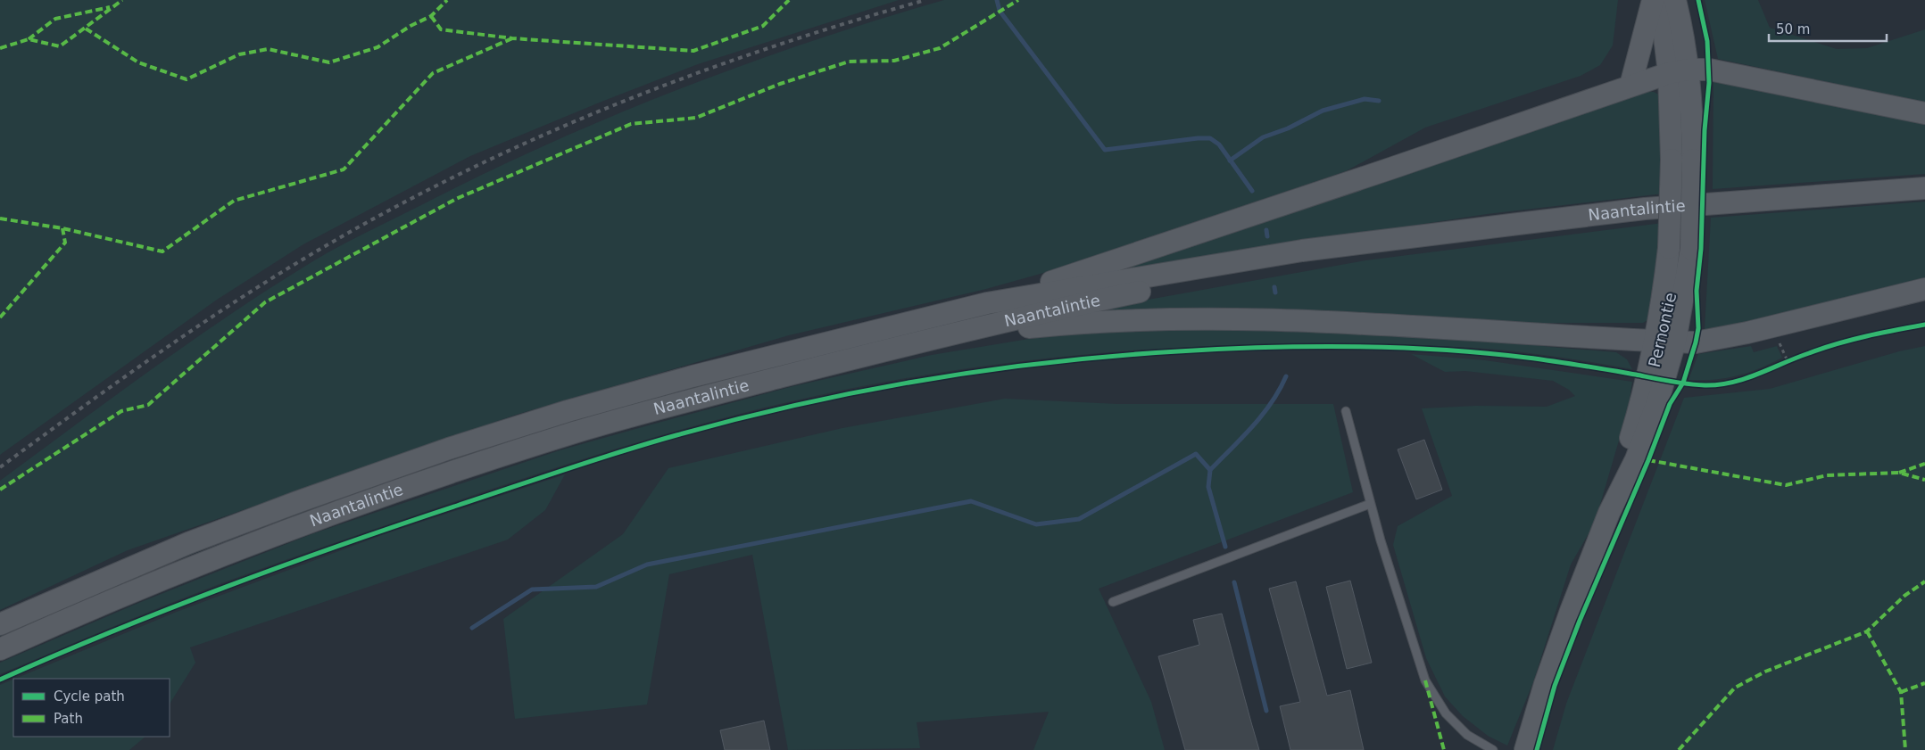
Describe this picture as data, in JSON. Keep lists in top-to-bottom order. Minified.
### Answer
{"streets":{"main road":["Naantalintie","Pernontie"]},"legend":["Cycle path","Path"],"scale_bar":"50 m"}
